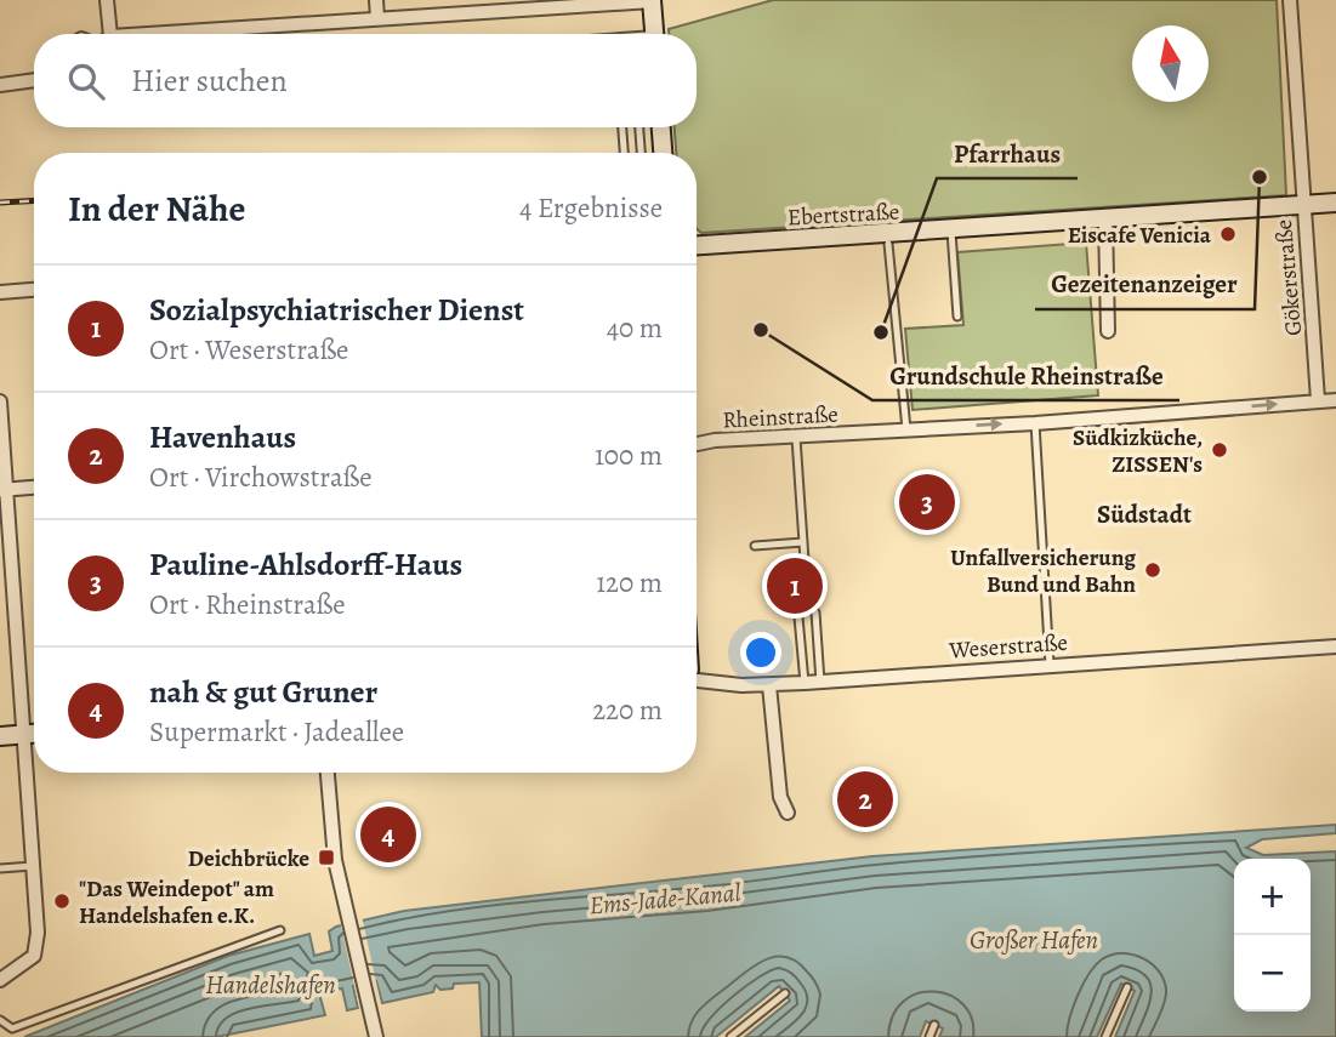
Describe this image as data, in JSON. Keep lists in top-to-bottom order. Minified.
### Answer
{"streets":{"street":["Ebertstraße","Gökerstraße","Rheinstraße","Weserstraße"]},"crossings":[["Ebertstraße","Gökerstraße"],["Gökerstraße","Rheinstraße"]],"one_way":["Rheinstraße"],"districts":["Südstadt"],"water":["Ems-Jade-Kanal","Großer Hafen","Handelshafen"],"places":{"other":["Gezeitenanzeiger","Eiscafe Venicia","Grundschule Rheinstraße","Pfarrhaus","Südkizküche, ZISSEN's","Unfallversicherung Bund und Bahn","\"Das Weindepot\" am Handelshafen e.K."],"transit":["Deichbrücke"]},"north":"top","page":{"search":"Hier suchen","heading":["In der Nähe","4 Ergebnisse"],"list":[{"mark":"1","name":"Sozialpsychiatrischer Dienst","note":"Ort · Weserstraße","value":"40 m"},{"mark":"2","name":"Havenhaus","note":"Ort · Virchowstraße","value":"100 m"},{"mark":"3","name":"Pauline-Ahlsdorff-Haus","note":"Ort · Rheinstraße","value":"120 m"},{"mark":"4","name":"nah & gut Gruner","note":"Supermarkt · Jadeallee","value":"220 m"}],"pins":["3","1","2","4"],"map_buttons":["+","−"]}}
